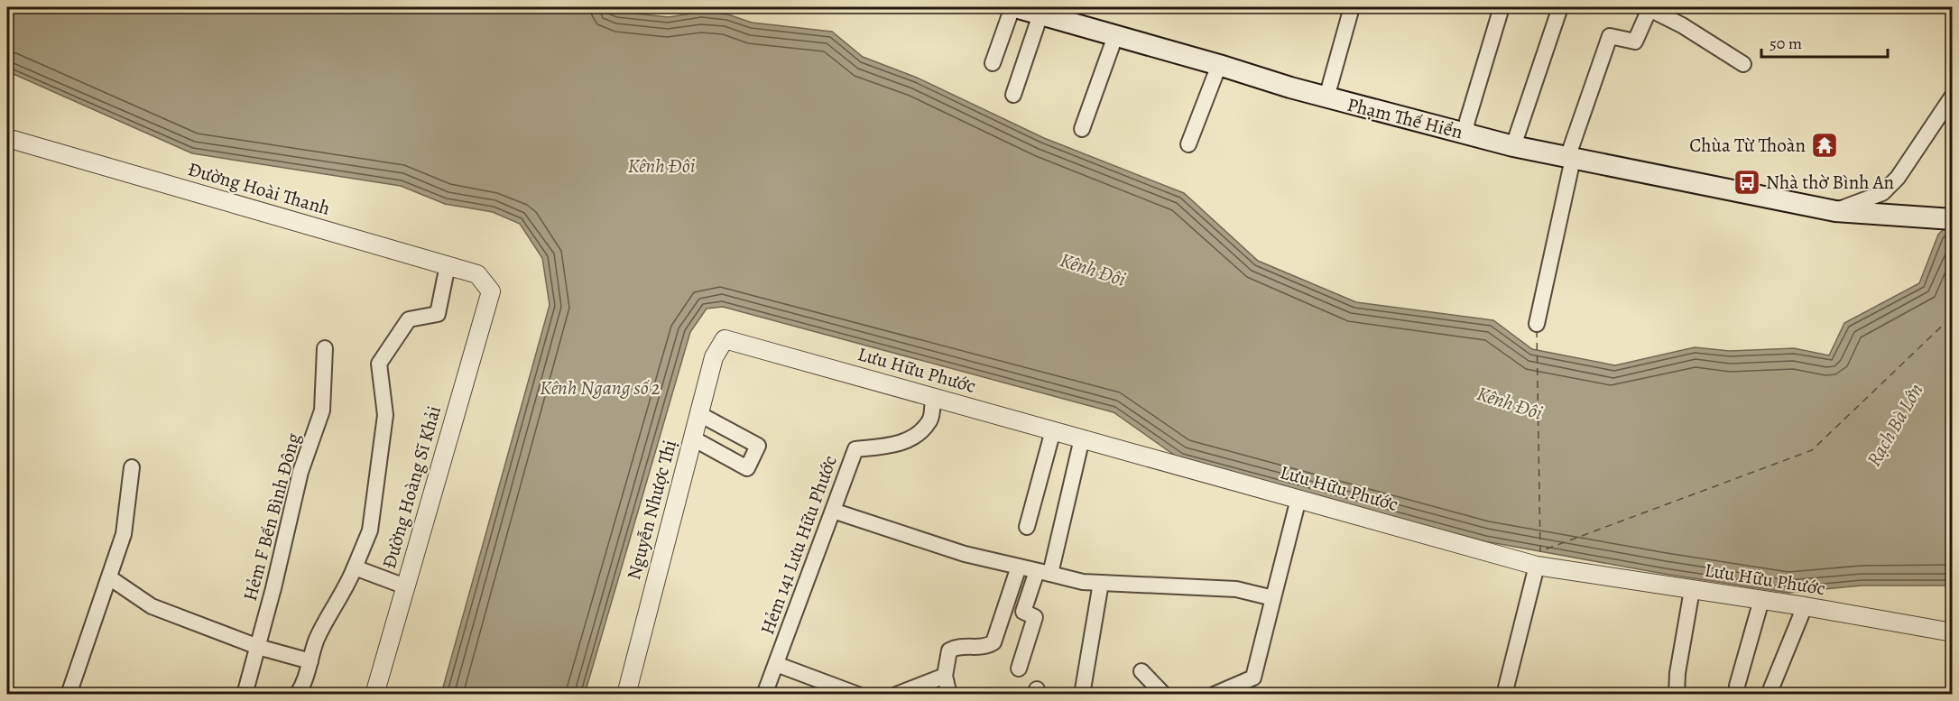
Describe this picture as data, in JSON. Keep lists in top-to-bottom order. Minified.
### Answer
{"streets":{"main road":["Phạm Thế Hiển"],"street":["Đường Hoài Thanh","Lưu Hữu Phước","Đường Hoàng Sĩ Khải","Nguyễn Nhược Thị","Hẻm F Bến Bình Đông","Hẻm 141 Lưu Hữu Phước"]},"crossings":[["Đường Hoài Thanh","Đường Hoàng Sĩ Khải"],["Lưu Hữu Phước","Nguyễn Nhược Thị"],["Lưu Hữu Phước","Hẻm 141 Lưu Hữu Phước"]],"water":["Kênh Đôi","Kênh Ngang số 2","Rạch Bà Lớn"],"places":{"temple":["Chùa Từ Thoàn"],"bus stop":["Nhà thờ Bình An"]},"scale_bar":"50 m"}
